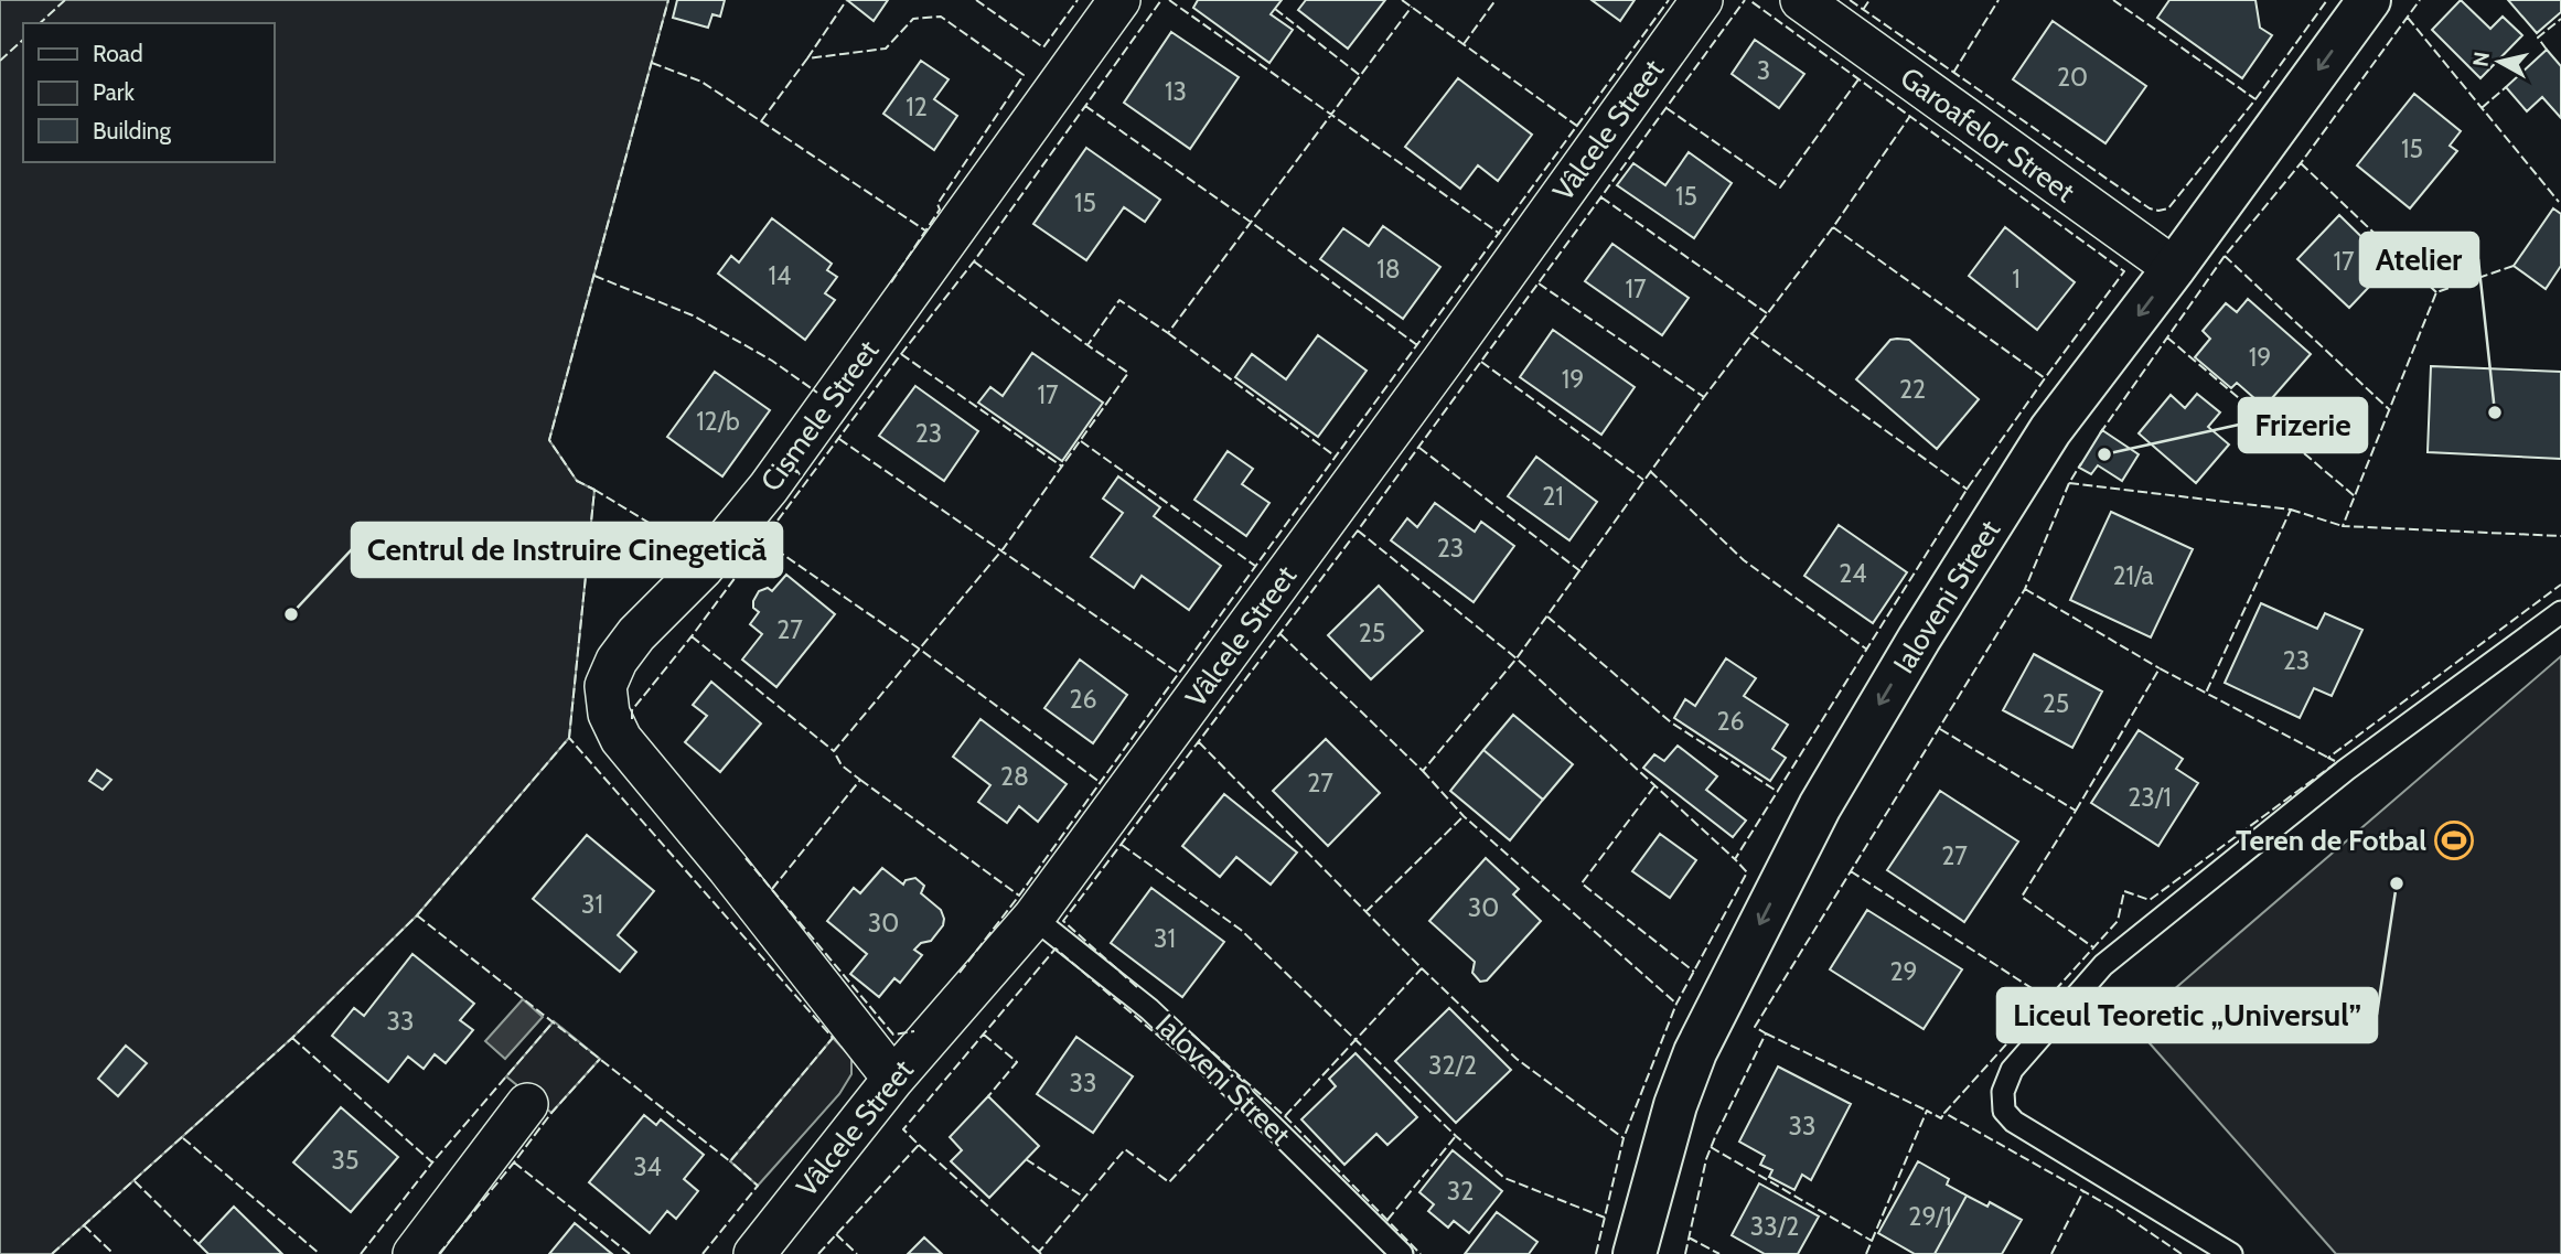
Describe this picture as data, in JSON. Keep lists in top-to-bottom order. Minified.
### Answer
{"streets":{"street":["Vâlcele Street","Garoafelor Street","Cișmele Street","Ialoveni Street"]},"crossings":[["Vâlcele Street","Cișmele Street"],["Vâlcele Street","Ialoveni Street"],["Garoafelor Street","Ialoveni Street"]],"one_way":["Ialoveni Street"],"places":{"other":["Atelier","Frizerie","Centrul de Instruire Cinegetică","Liceul Teoretic „Universul”"],"sports":["Teren de Fotbal"]},"house_numbers":["3","20","13","12","15","15","15","17","18","14","1","17","19","19","22","17","12/b","23","21","23","24","21/a","27","25","23","26","25","26","28","27","23/1","27","31","30","30","31","29","33","32/2","33","33","35","34","32","29/1","33/2"],"legend":["Road","Park","Building"],"north":"left"}
